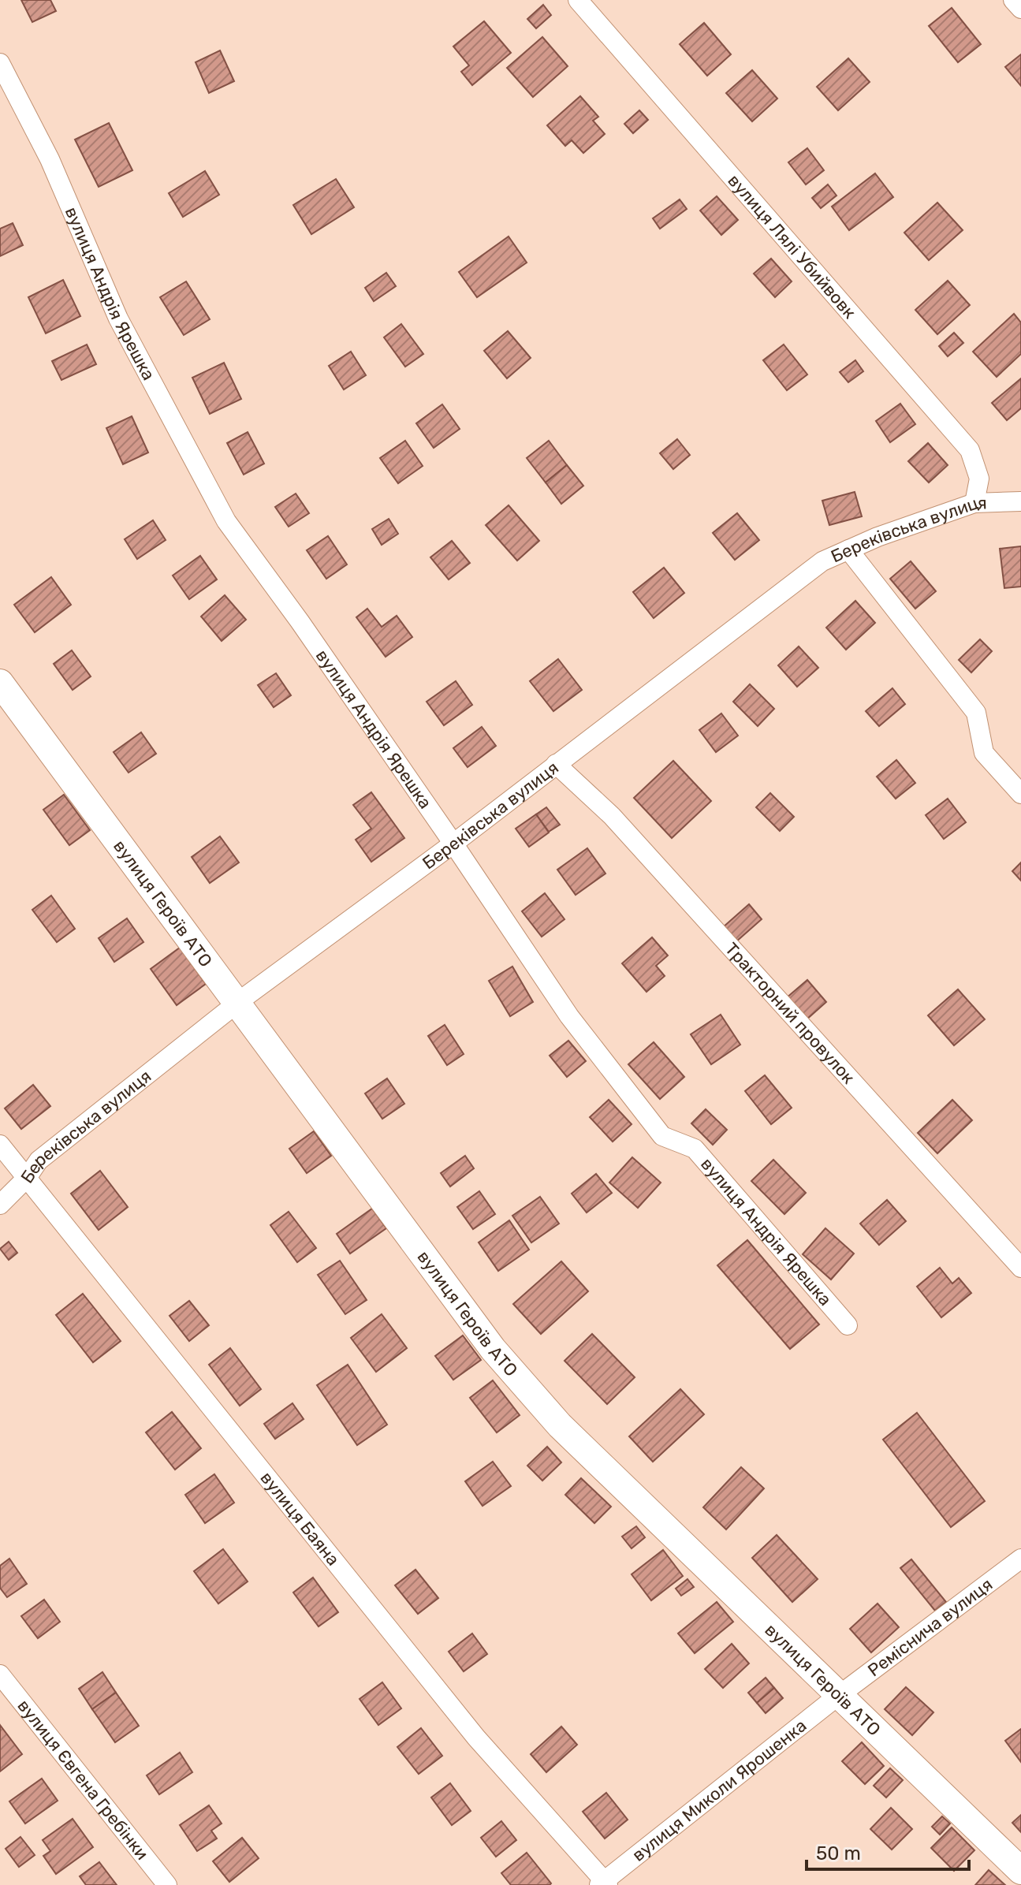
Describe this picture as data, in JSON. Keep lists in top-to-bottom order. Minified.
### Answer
{"streets":{"street":["вулиця Лялі Убийвовк","вулиця Андрія Ярешка","Береківська вулиця","вулиця Героїв АТО","Тракторний провулок","вулиця Баяна","Реміснича вулиця","вулиця Євгена Гребінки","вулиця Миколи Ярошенка"]},"crossings":[["вулиця Лялі Убийвовк","Береківська вулиця"],["вулиця Андрія Ярешка","Береківська вулиця"],["Береківська вулиця","вулиця Героїв АТО"],["Береківська вулиця","Тракторний провулок"],["Береківська вулиця","вулиця Баяна"],["вулиця Героїв АТО","Реміснича вулиця"],["вулиця Героїв АТО","вулиця Миколи Ярошенка"],["вулиця Баяна","вулиця Миколи Ярошенка"],["Реміснича вулиця","вулиця Миколи Ярошенка"]],"scale_bar":"50 m"}
